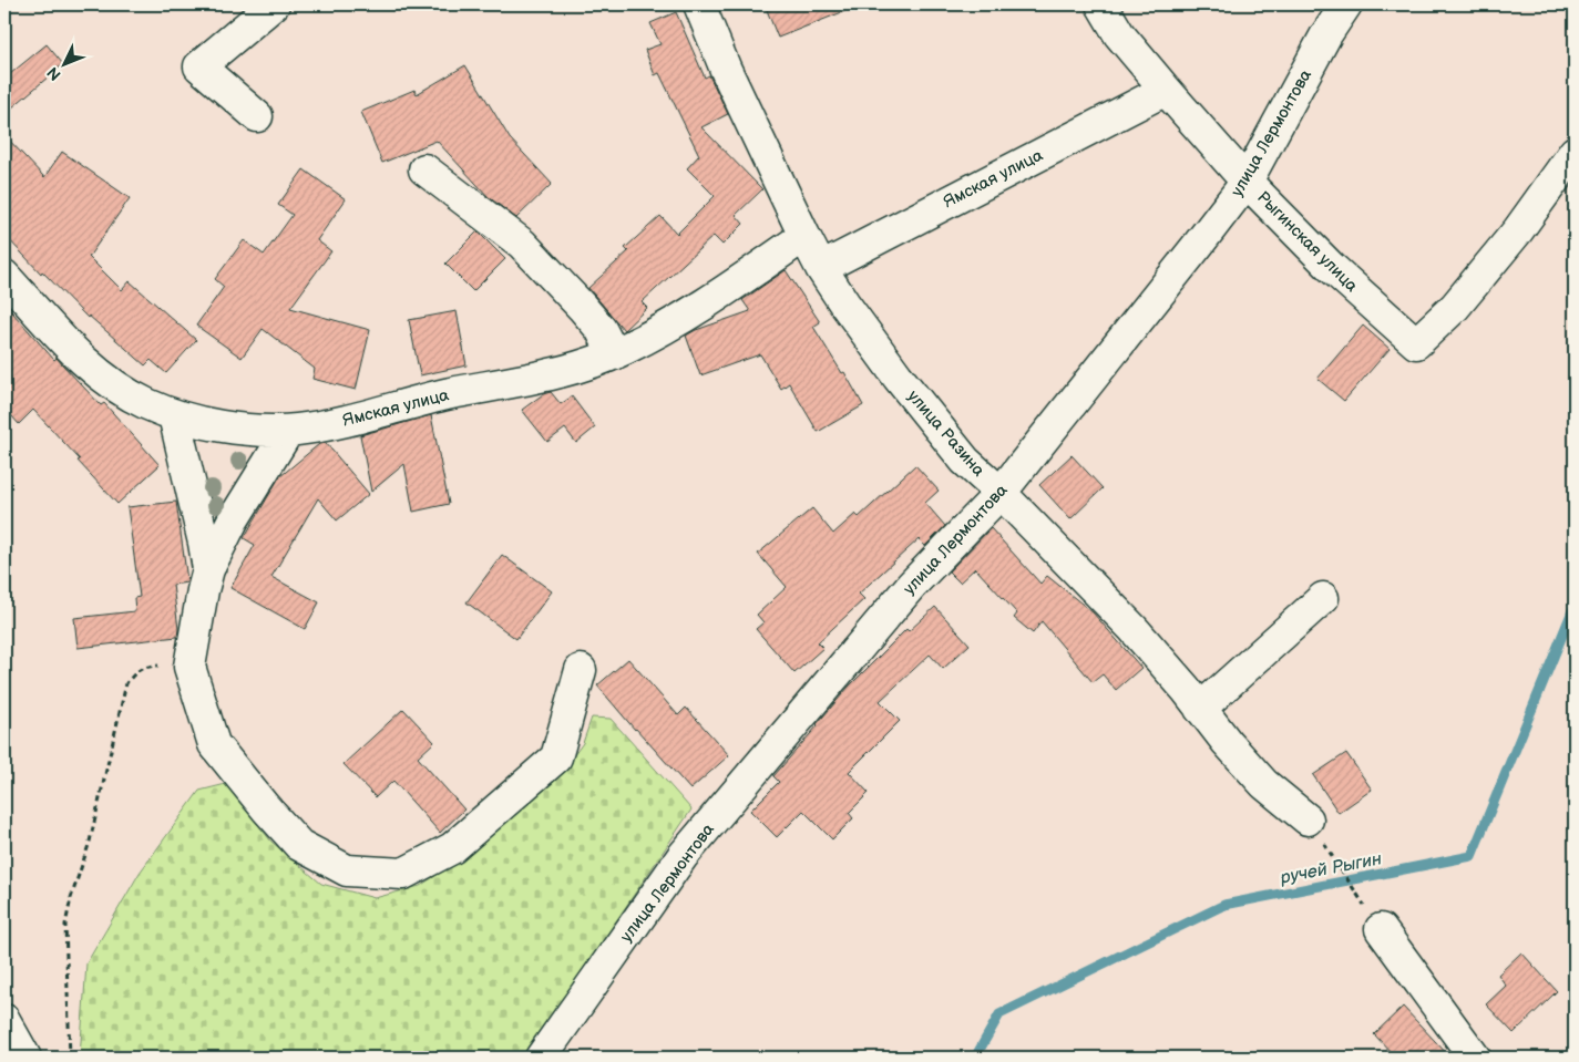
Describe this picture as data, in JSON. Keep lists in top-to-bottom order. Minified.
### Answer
{"streets":{"street":["улица Лермонтова","Ямская улица","Рыгинская улица","улица Разина"]},"crossings":[["улица Лермонтова","Рыгинская улица"],["улица Лермонтова","улица Разина"],["Ямская улица","Рыгинская улица"],["Ямская улица","улица Разина"]],"water":["ручей Рыгин"],"north":"bottom left"}
